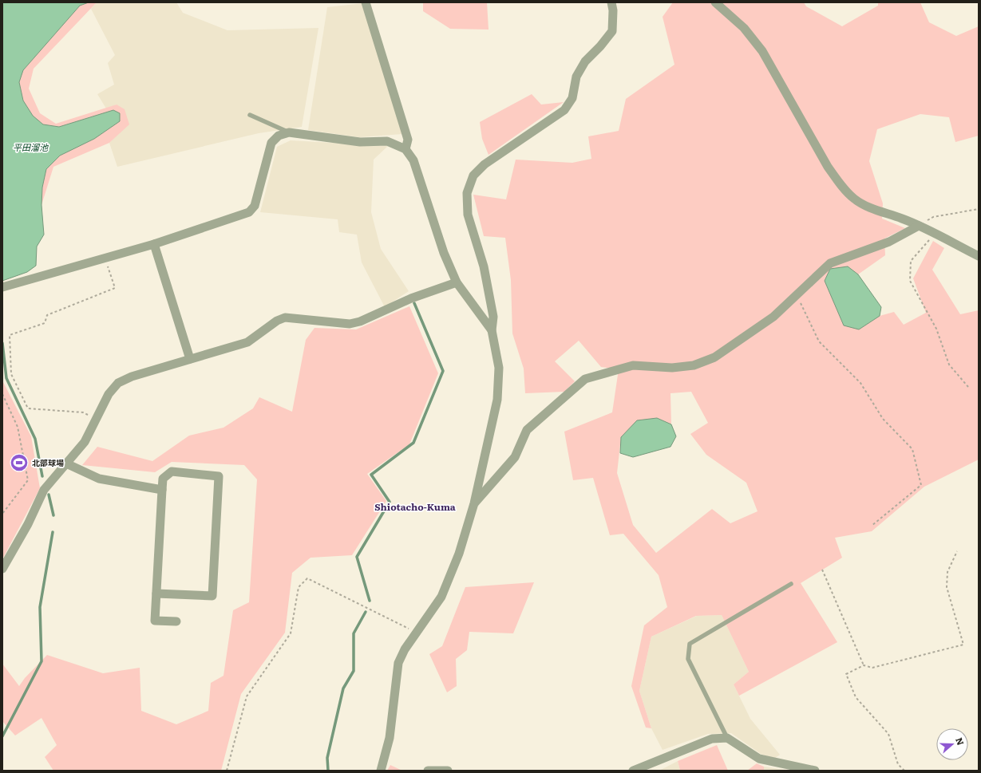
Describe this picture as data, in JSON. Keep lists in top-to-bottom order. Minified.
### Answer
{"districts":["Shiotacho-Kuma"],"water":["平田溜池"],"places":{"sports":["北部球場"]},"north":"right"}
